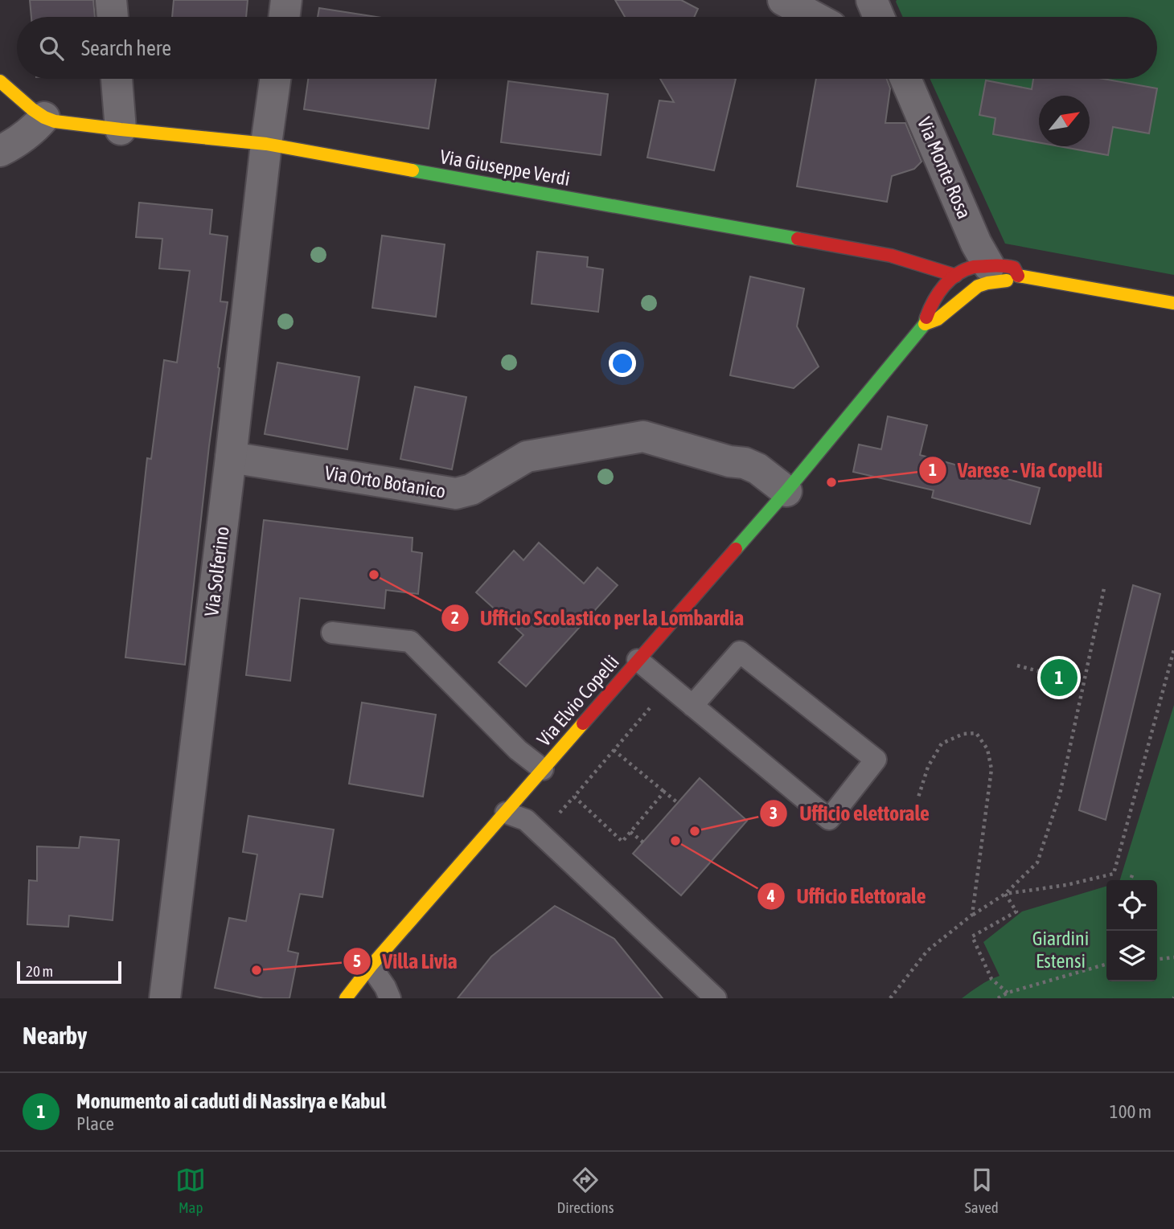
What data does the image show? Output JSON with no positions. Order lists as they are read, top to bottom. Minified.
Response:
{"streets":{"main road":["Via Giuseppe Verdi","Via Elvio Copelli"],"street":["Via Monte Rosa","Via Orto Botanico","Via Solferino"]},"crossings":[["Via Giuseppe Verdi","Via Solferino"],["Via Giuseppe Verdi","Via Elvio Copelli"],["Via Monte Rosa","Via Elvio Copelli"],["Via Orto Botanico","Via Solferino"],["Via Orto Botanico","Via Elvio Copelli"]],"parks":["Giardini Estensi"],"places":["Varese - Via Copelli","Ufficio Scolastico per la Lombardia","Ufficio elettorale","Ufficio Elettorale","Villa Livia"],"scale_bar":"20 m","north":"top right","page":{"search":"Search here","pins":"1","scale":"20 m","heading":"Nearby","list":[{"mark":"1","name":"Monumento ai caduti di Nassirya e Kabul","note":"Place","value":"100 m"}],"nav":["Map","Directions","Saved"]}}
